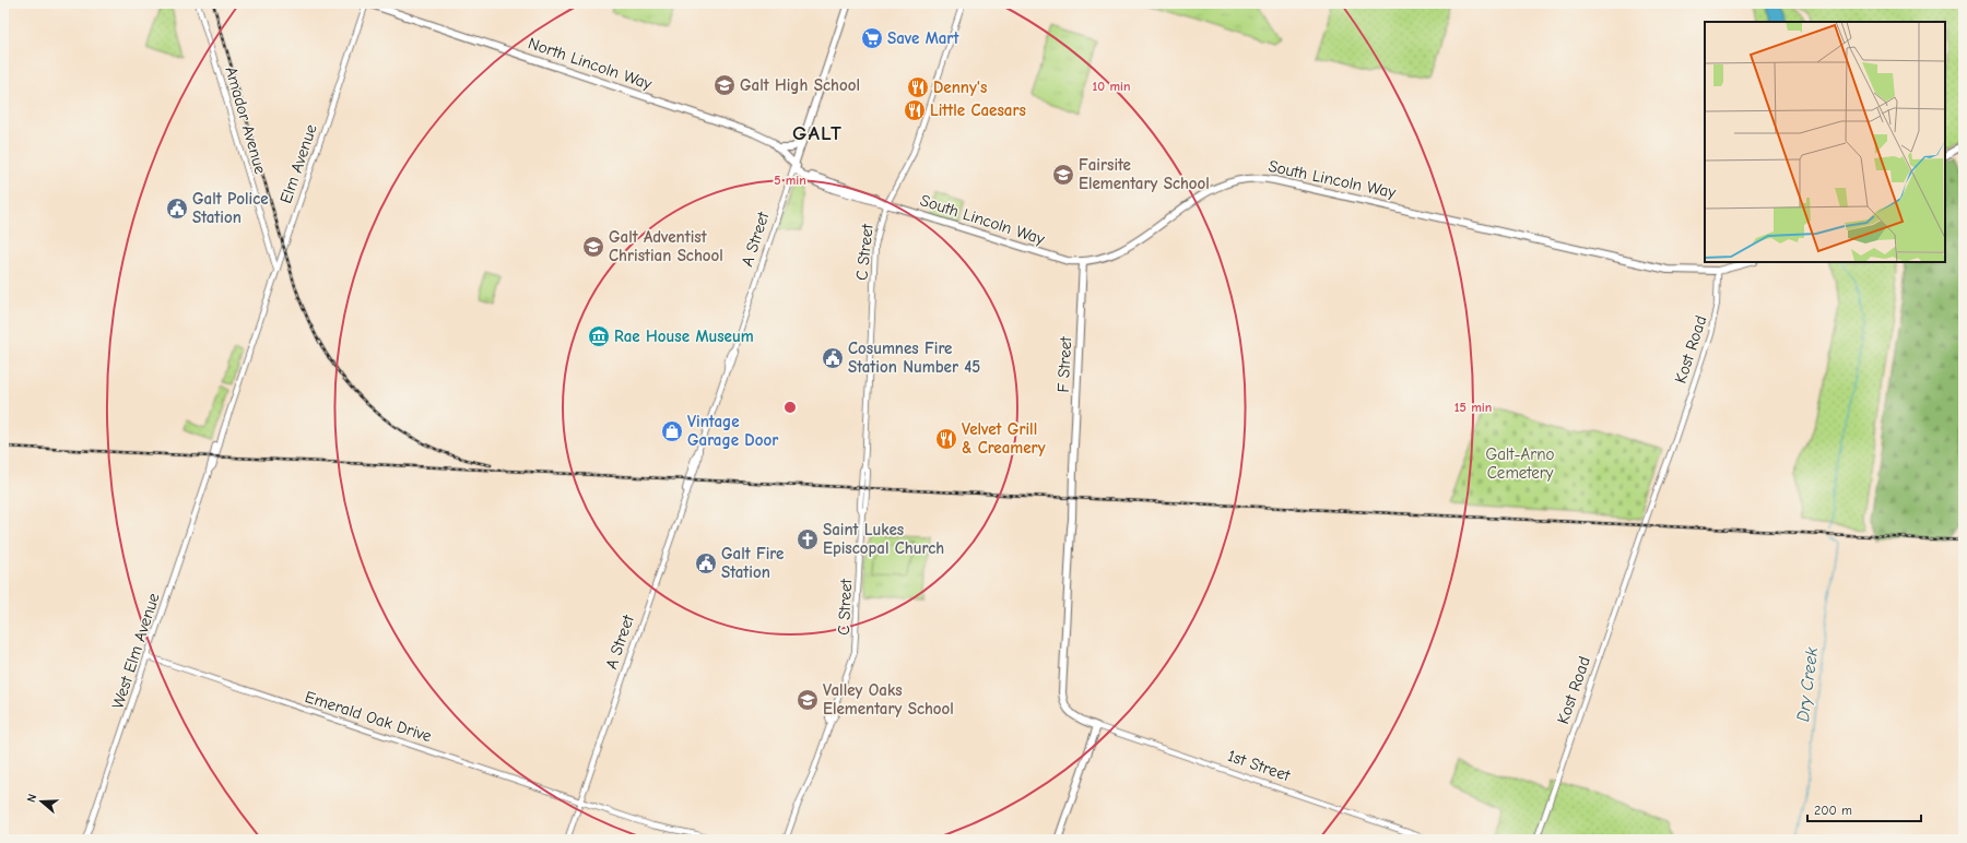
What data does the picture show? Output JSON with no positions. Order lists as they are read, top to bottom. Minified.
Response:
{"streets":{"main road":["North Lincoln Way","South Lincoln Way","A Street","F Street","1st Street"],"street":["Amador Avenue","Elm Avenue","C Street","Kost Road","West Elm Avenue","Emerald Oak Drive"]},"crossings":[["North Lincoln Way","Elm Avenue"],["North Lincoln Way","South Lincoln Way"],["North Lincoln Way","A Street"],["Amador Avenue","Elm Avenue"],["Elm Avenue","West Elm Avenue"],["South Lincoln Way","A Street"],["South Lincoln Way","C Street"],["South Lincoln Way","Kost Road"],["South Lincoln Way","F Street"],["A Street","Emerald Oak Drive"],["F Street","1st Street"],["West Elm Avenue","Emerald Oak Drive"]],"districts":["GALT"],"water":["Dry Creek"],"parks":["Galt-Arno Cemetery"],"places":{"supermarket":["Save Mart"],"school or university":["Galt High School","Fairsite Elementary School","Galt Adventist Christian School","Valley Oaks Elementary School"],"restaurant":["Denny's","Little Caesars","Velvet Grill & Creamery"],"public building":["Galt Police Station","Cosumnes Fire Station Number 45","Galt Fire Station"],"museum":["Rae House Museum"],"shop":["Vintage Garage Door"],"church":["Saint Lukes Episcopal Church"]},"scale_bar":"200 m","north":"left","rings":["10 min","5 min","15 min"]}
